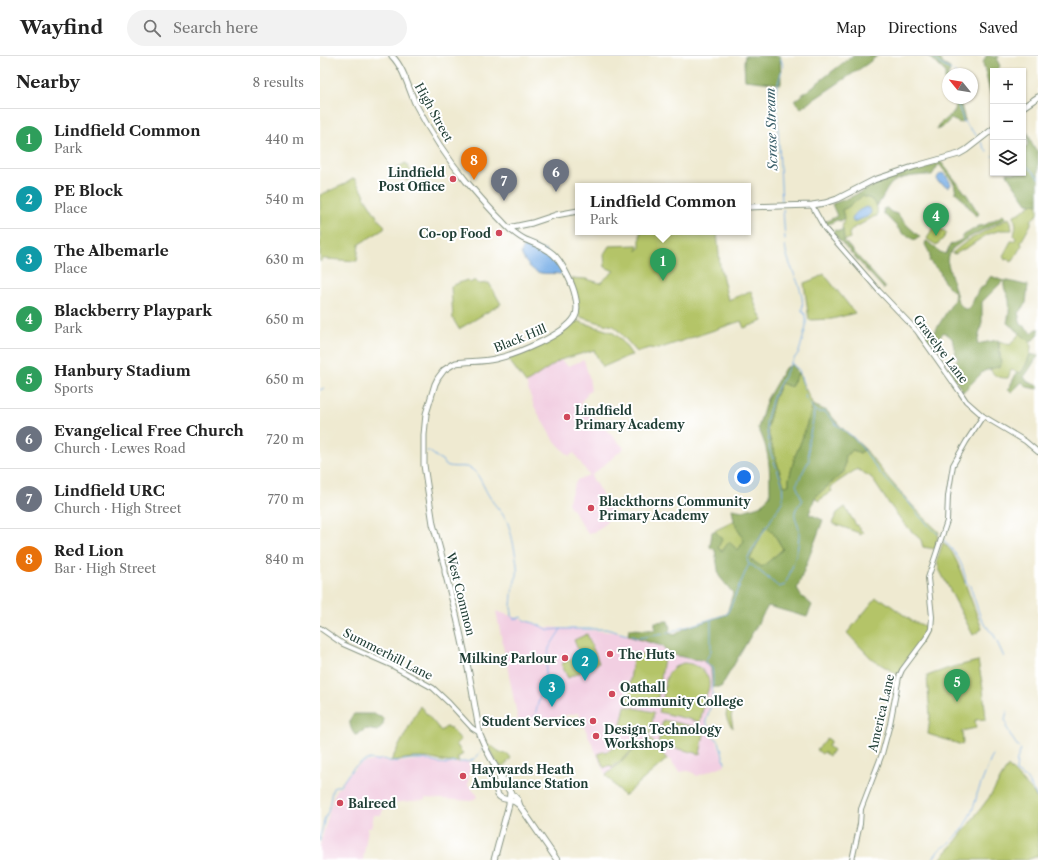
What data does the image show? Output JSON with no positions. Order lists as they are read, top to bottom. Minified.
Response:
{"streets":{"main road":["High Street","Black Hill","West Common"],"street":["Gravelye Lane","Summerhill Lane","America Lane"]},"crossings":[["High Street","Black Hill"],["Black Hill","West Common"],["Gravelye Lane","America Lane"],["West Common","Summerhill Lane"]],"water":["Scrase Stream"],"places":["Lindfield Post Office","Co-op Food","Lindfield Primary Academy","Blackthorns Community Primary Academy","The Huts","Milking Parlour","Oathall Community College","Student Services","Design Technology Workshops","Haywards Heath Ambulance Station","Balreed"],"north":"top left","page":{"header":"Wayfind","search":"Search here","nav":["Map","Directions","Saved"],"heading":["Nearby","8 results"],"map_buttons":["+","−"],"list":[{"mark":"1","name":"Lindfield Common","note":"Park","value":"440 m"},{"mark":"2","name":"PE Block","note":"Place","value":"540 m"},{"mark":"3","name":"The Albemarle","note":"Place","value":"630 m"},{"mark":"4","name":"Blackberry Playpark","note":"Park","value":"650 m"},{"mark":"5","name":"Hanbury Stadium","note":"Sports","value":"650 m"},{"mark":"6","name":"Evangelical Free Church","note":"Church · Lewes Road","value":"720 m"},{"mark":"7","name":"Lindfield URC","note":"Church · High Street","value":"770 m"},{"mark":"8","name":"Red Lion","note":"Bar · High Street","value":"840 m"}],"pins":["8","6","7","4","1","2","5","3"],"popup":["Lindfield Common","Park"]}}
